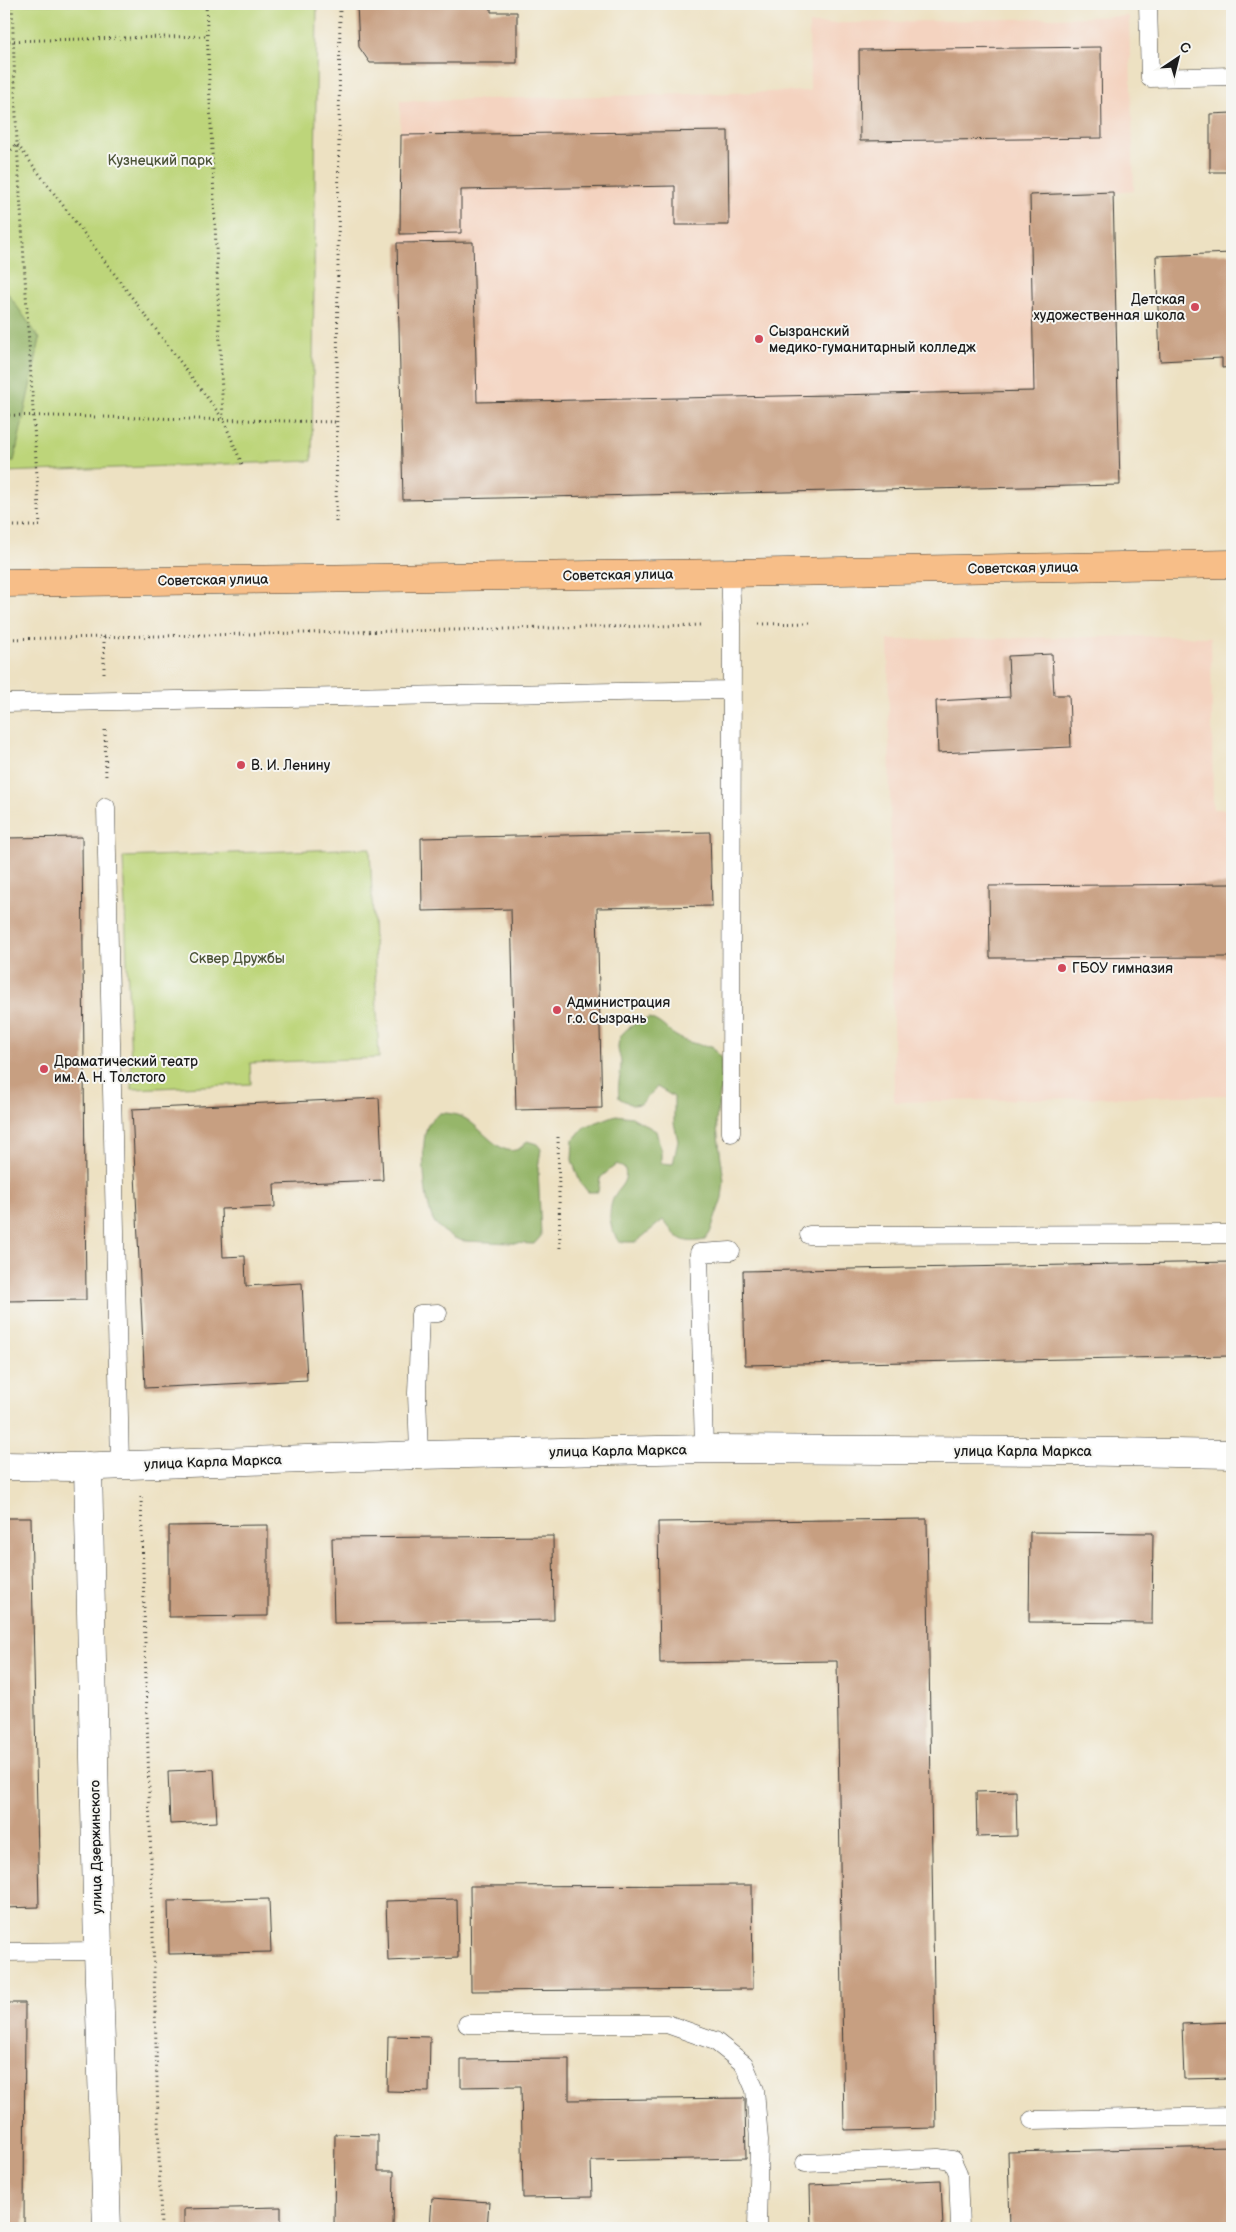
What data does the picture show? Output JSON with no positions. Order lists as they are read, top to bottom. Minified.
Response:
{"streets":{"main road":["Советская улица"],"street":["улица Карла Маркса","улица Дзержинского"]},"crossings":[["улица Карла Маркса","улица Дзержинского"]],"parks":["Кузнецкий парк","Сквер Дружбы"],"places":["Детская художественная школа","Сызранский медико-гуманитарный колледж","В. И. Ленину","ГБОУ гимназия","Администрация г.о. Сызрань","Драматический театр им. А. Н. Толстого"],"north":"top right"}
